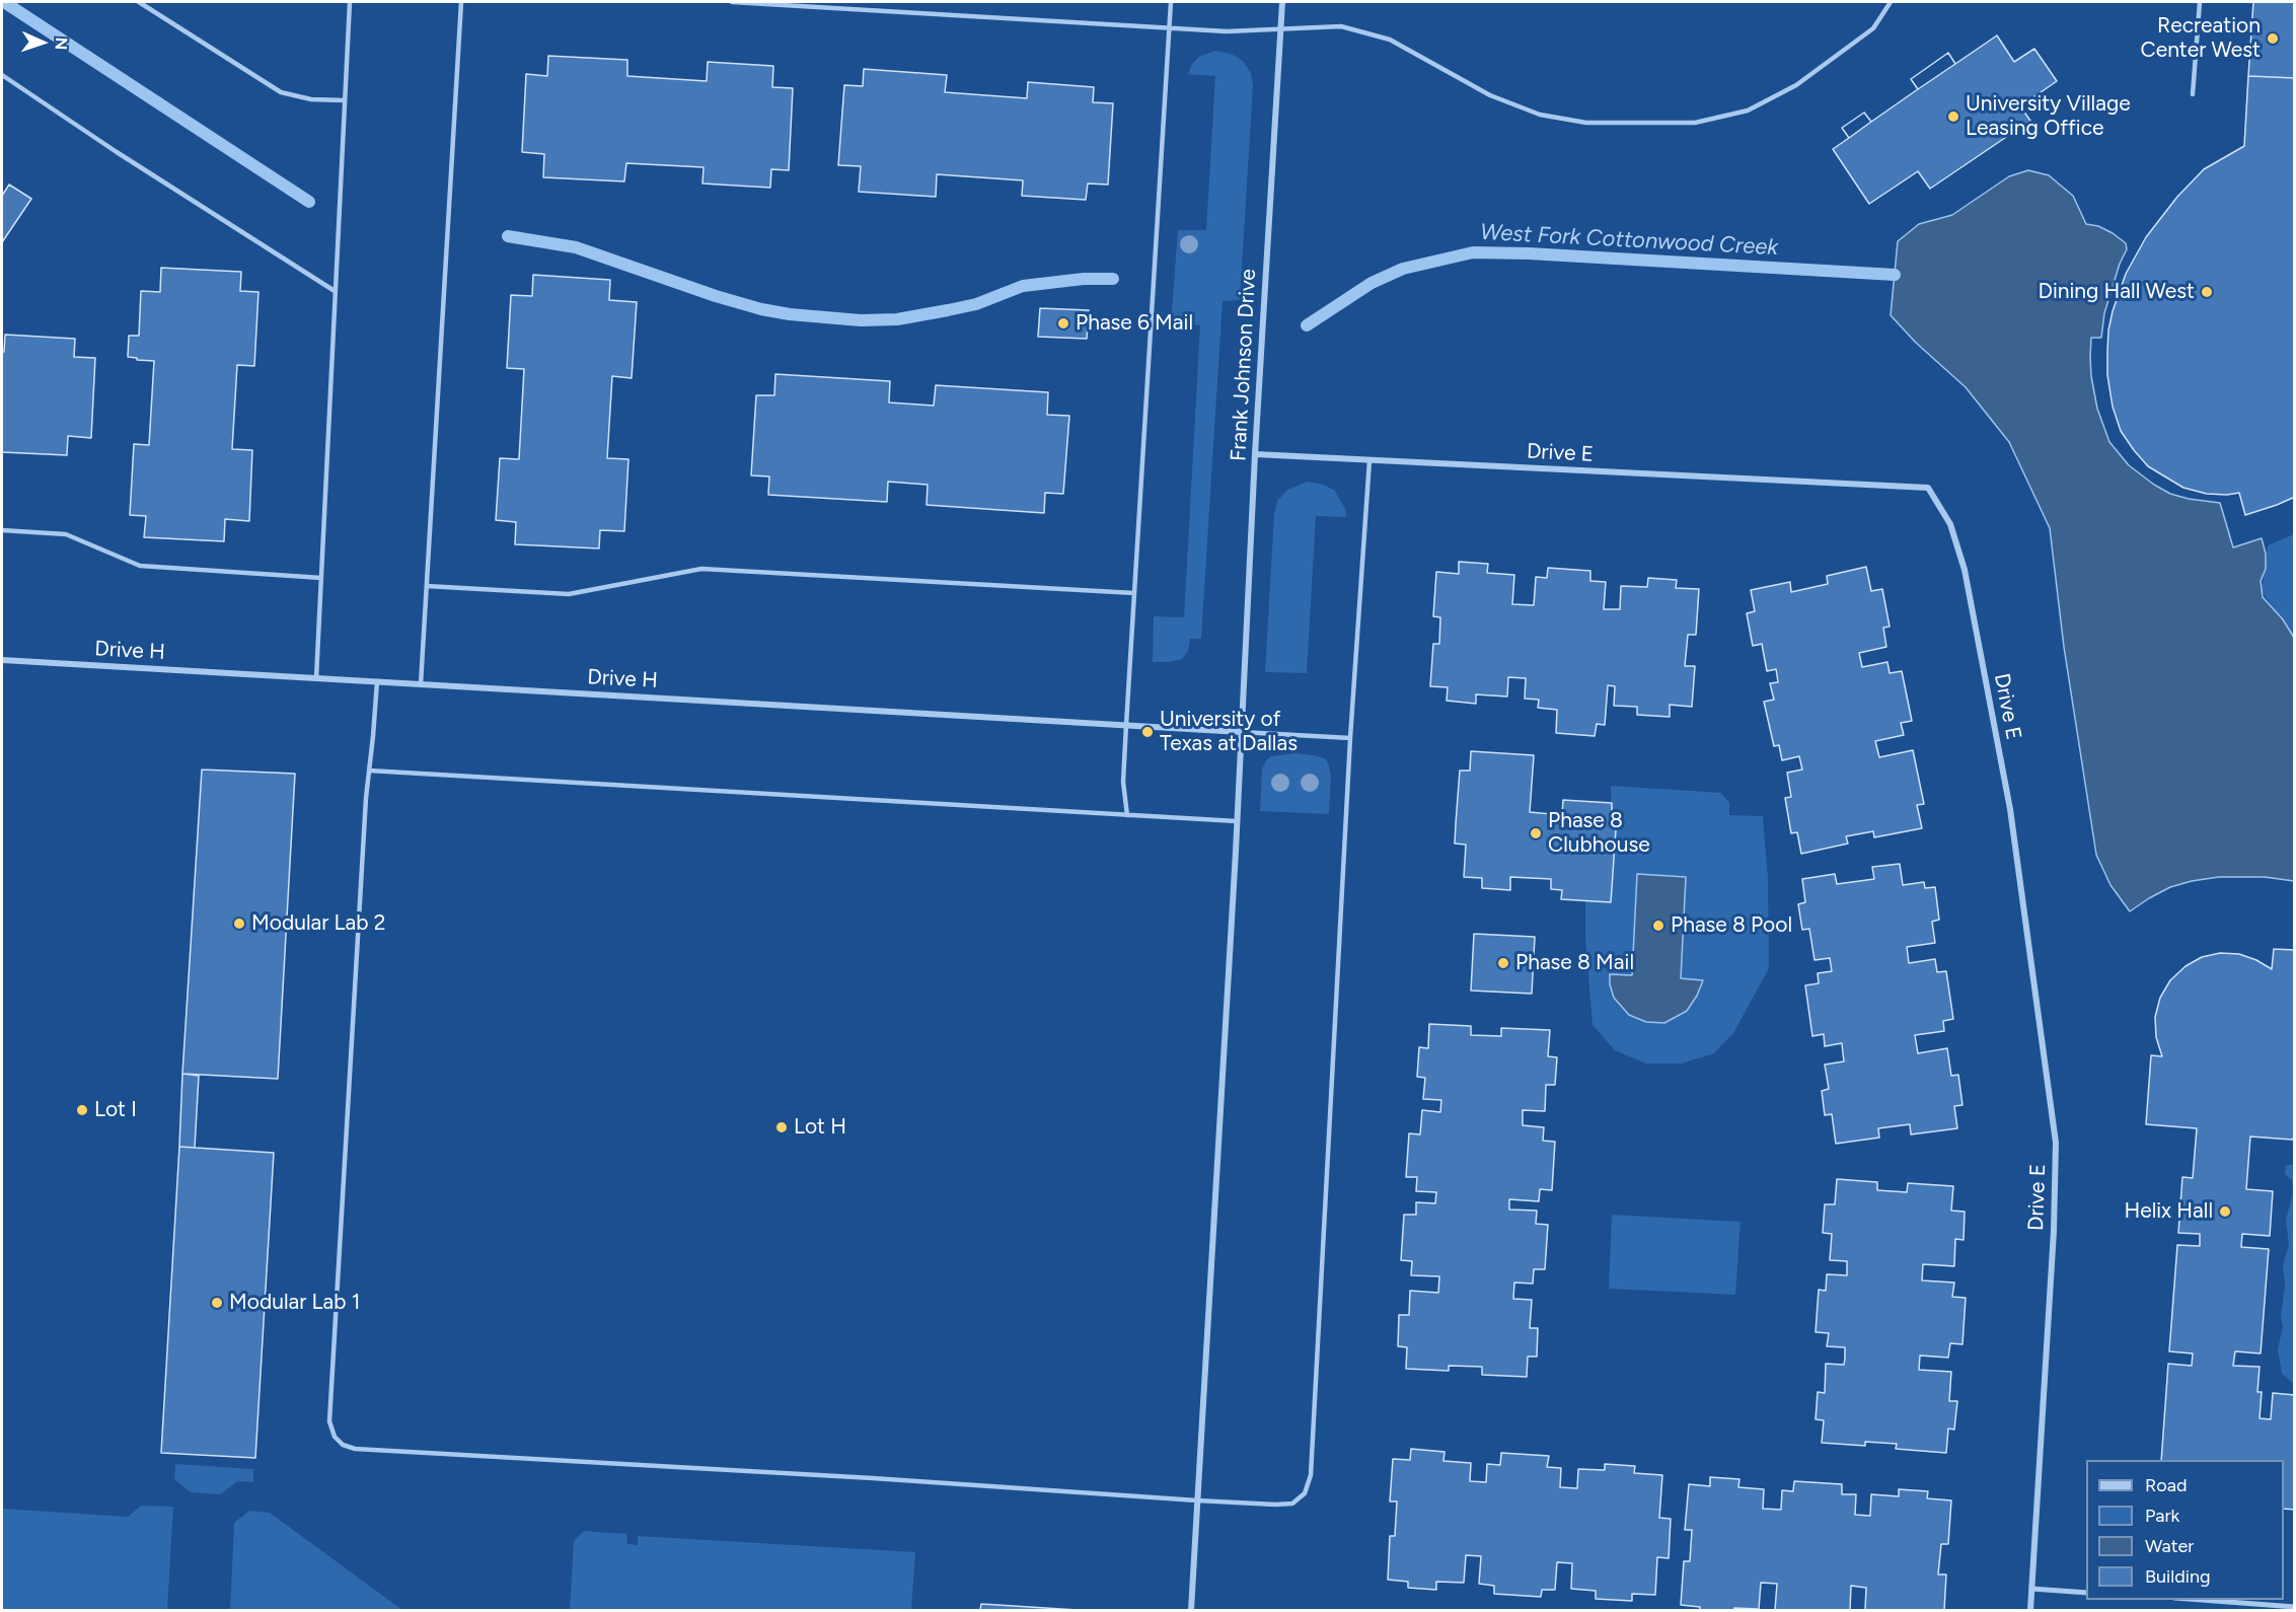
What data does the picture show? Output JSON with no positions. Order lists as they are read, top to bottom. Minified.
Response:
{"streets":{"street":["Frank Johnson Drive","Drive E","Drive H"]},"crossings":[["Frank Johnson Drive","Drive E"],["Frank Johnson Drive","Drive H"]],"water":["West Fork Cottonwood Creek"],"places":["Recreation Center West","University Village Leasing Office","Dining Hall West","Phase 6 Mail","University of Texas at Dallas","Phase 8 Clubhouse","Modular Lab 2","Phase 8 Pool","Phase 8 Mail","Lot I","Lot H","Helix Hall","Modular Lab 1"],"legend":["Road","Park","Water","Building"],"north":"right"}
